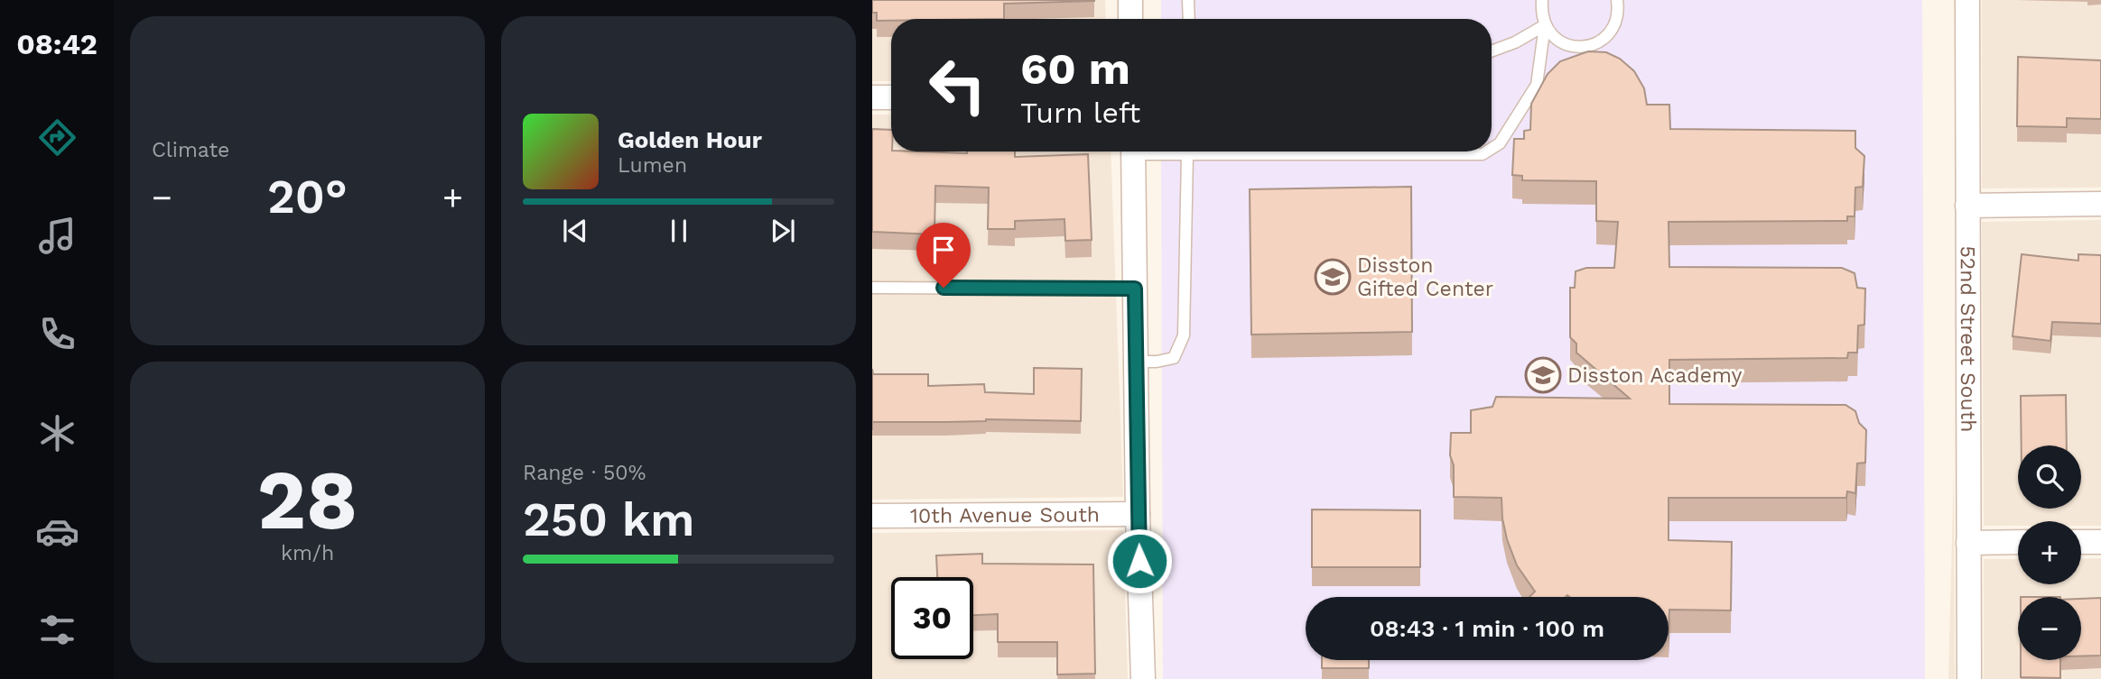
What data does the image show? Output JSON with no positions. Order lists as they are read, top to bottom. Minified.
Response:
{"streets":{"street":["52nd Street South","10th Avenue South"]},"places":{"school or university":["Disston Gifted Center","Disston Academy"]},"page":{"tabs":"08:42","tile":["Climate",["28","km/h"],["Range · 50%","250 km"]],"turn":["60 m","Turn left"],"song":["Golden Hour","Lumen"],"heat":["−","20°","+"],"map_buttons":["+","−"],"limit":"30","trip":"08:43 · 1 min · 100 m"}}
